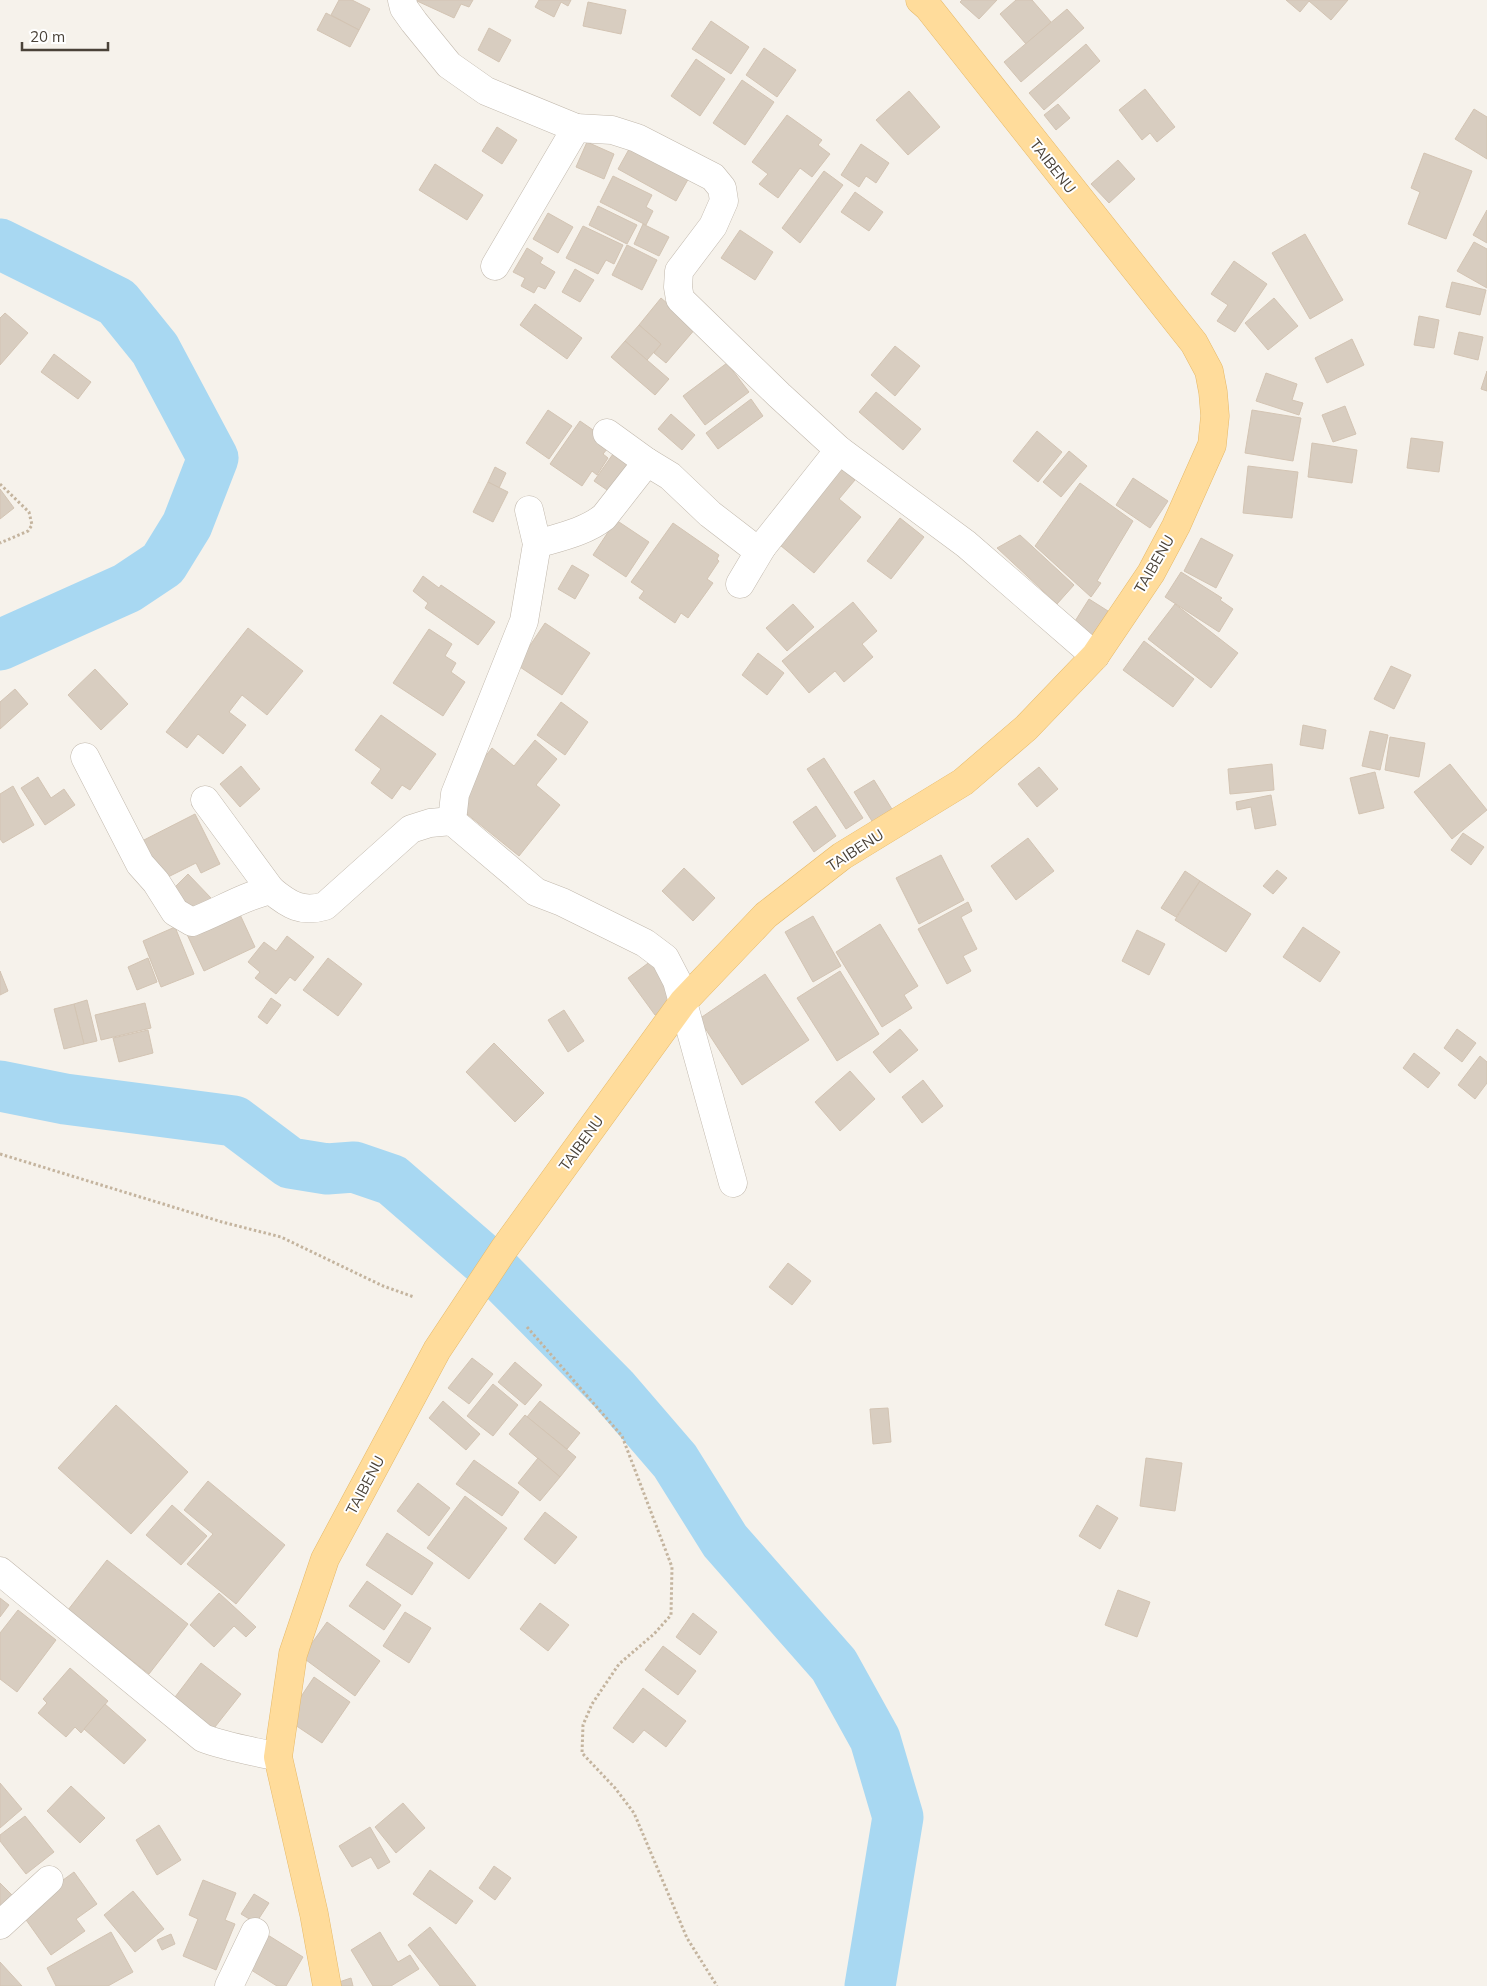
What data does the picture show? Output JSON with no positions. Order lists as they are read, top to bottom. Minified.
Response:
{"streets":{"main road":["TAIBENU"]},"scale_bar":"20 m"}
